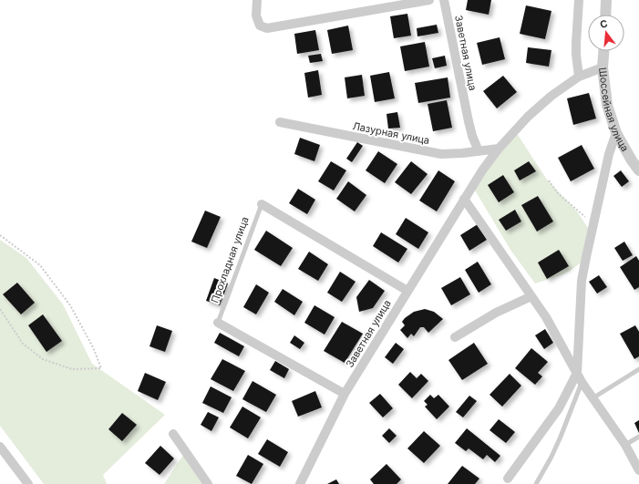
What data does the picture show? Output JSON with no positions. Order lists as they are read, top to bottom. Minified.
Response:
{"streets":{"street":["Заветная улица","Шоссейная улица","Лазурная улица"],"lane":["Прохладная улица"]},"crossings":[["Заветная улица","Шоссейная улица"],["Заветная улица","Лазурная улица"]],"north":"top"}
